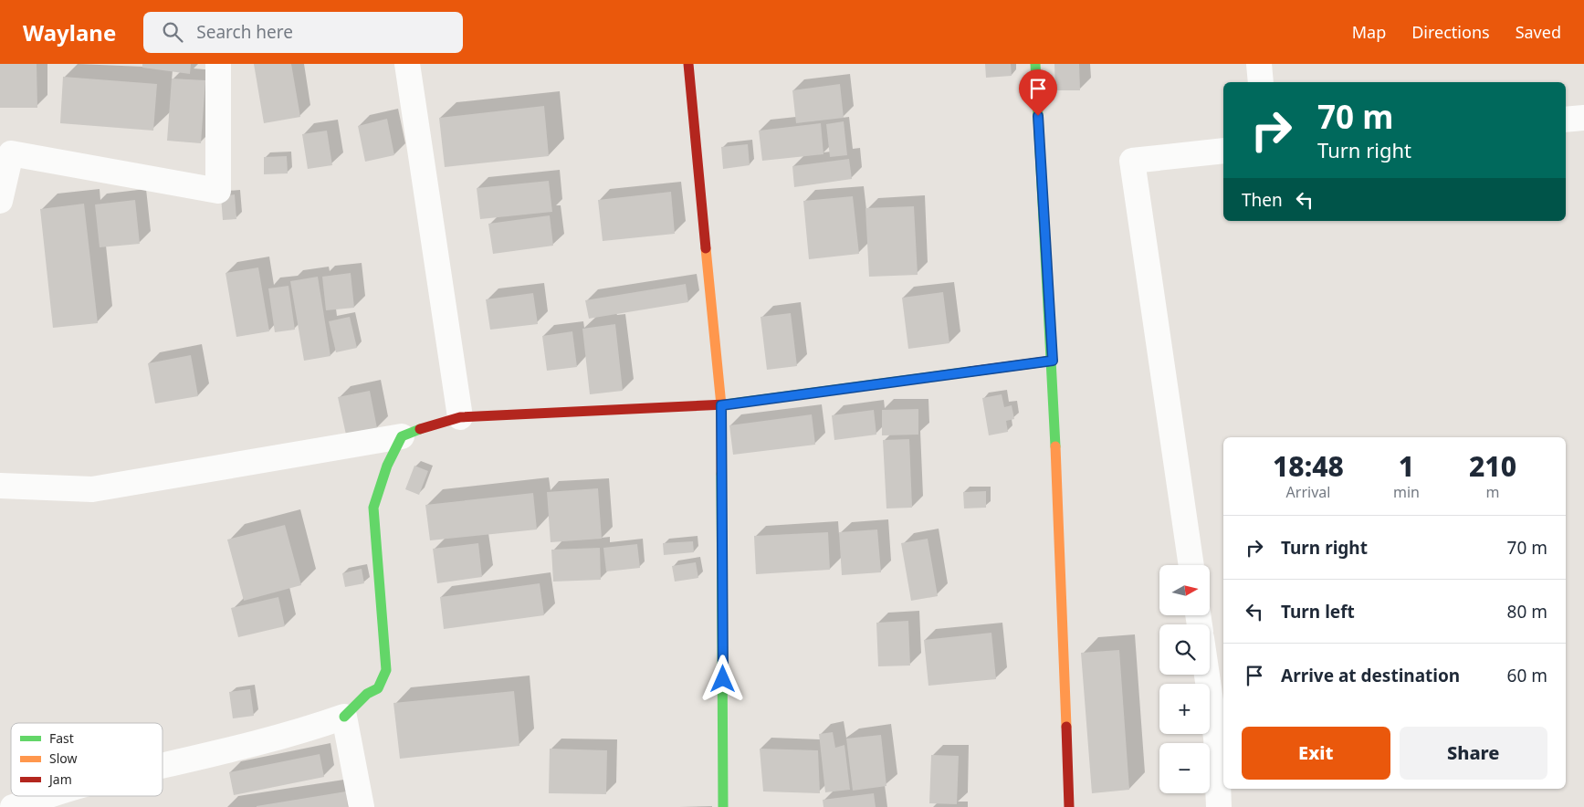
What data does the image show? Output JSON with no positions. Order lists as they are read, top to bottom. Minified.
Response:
{"legend":["Fast","Slow","Jam"],"north":"right","page":{"header":"Waylane","search":"Search here","nav":["Map","Directions","Saved"],"turn":["70 m","Turn right"],"then":"Then","eta":["18:48","Arrival","1","min","210","m"],"list":[{"name":"Turn right","value":"70 m"},{"name":"Turn left","value":"80 m"},{"name":"Arrive at destination","value":"60 m"}],"map_buttons":["+","−"],"buttons":["Exit","Share"]}}
